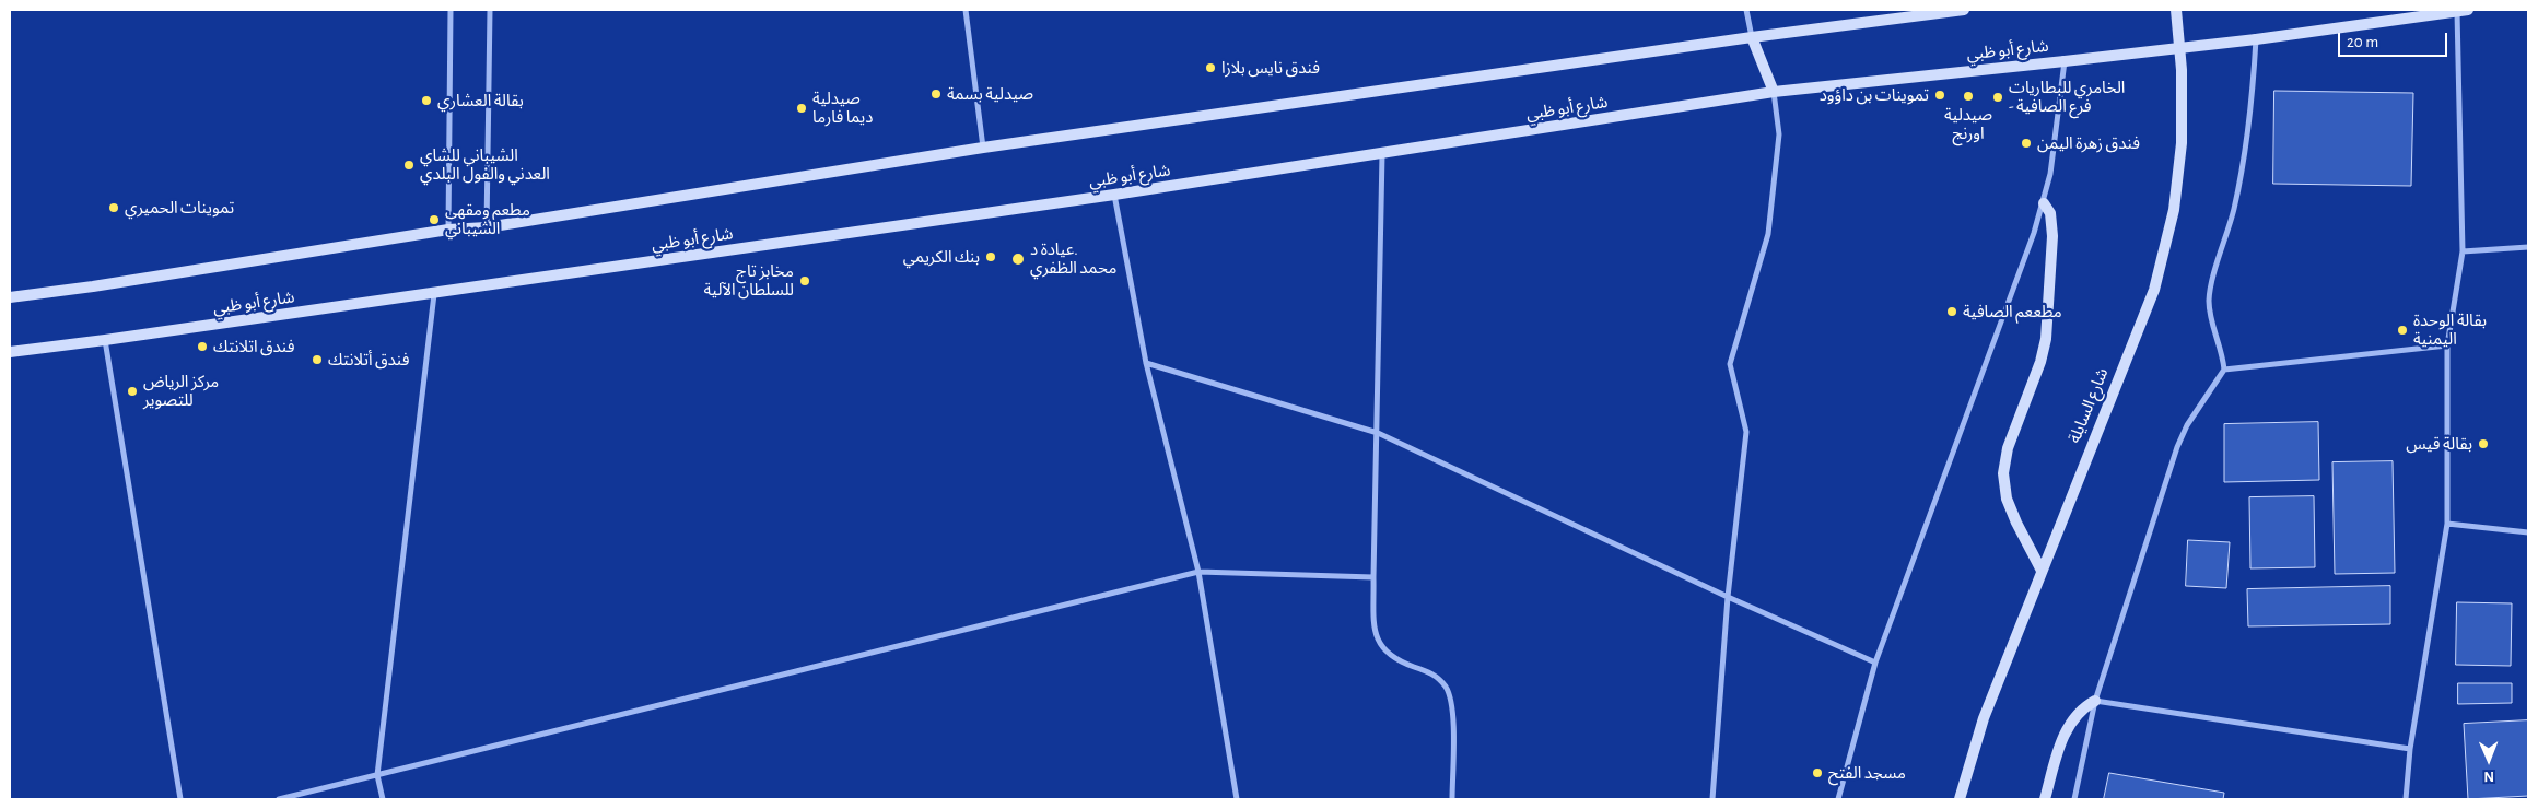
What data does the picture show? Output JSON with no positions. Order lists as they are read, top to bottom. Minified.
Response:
{"streets":{"main road":["شارع أبو ظبي","شارع السايلة"]},"places":["فندق نايس بلازا","صيدلية بسمة","تموينات بن داؤود","صيدلية اورنج","الخامري للبطاريات - فرع الصافية","بقالة العشاري","صيدلية ديما فارما","فندق زهرة اليمن","الشيباني للشاي العدني والفول البلدي","تموينات الحميري","مطعم ومقهى الشيباني","بنك الكريمي","عيادة د. محمد الظفري","مخابز تاج للسلطان الآلية","مطععم الصافية","بقالة الوحدة اليمنية","فندق اتلانتك","فندق أتلانتك","مركز الرياض للتصوير","بقالة قيس","مسجد الفتح"],"scale_bar":"20 m","north":"bottom"}
